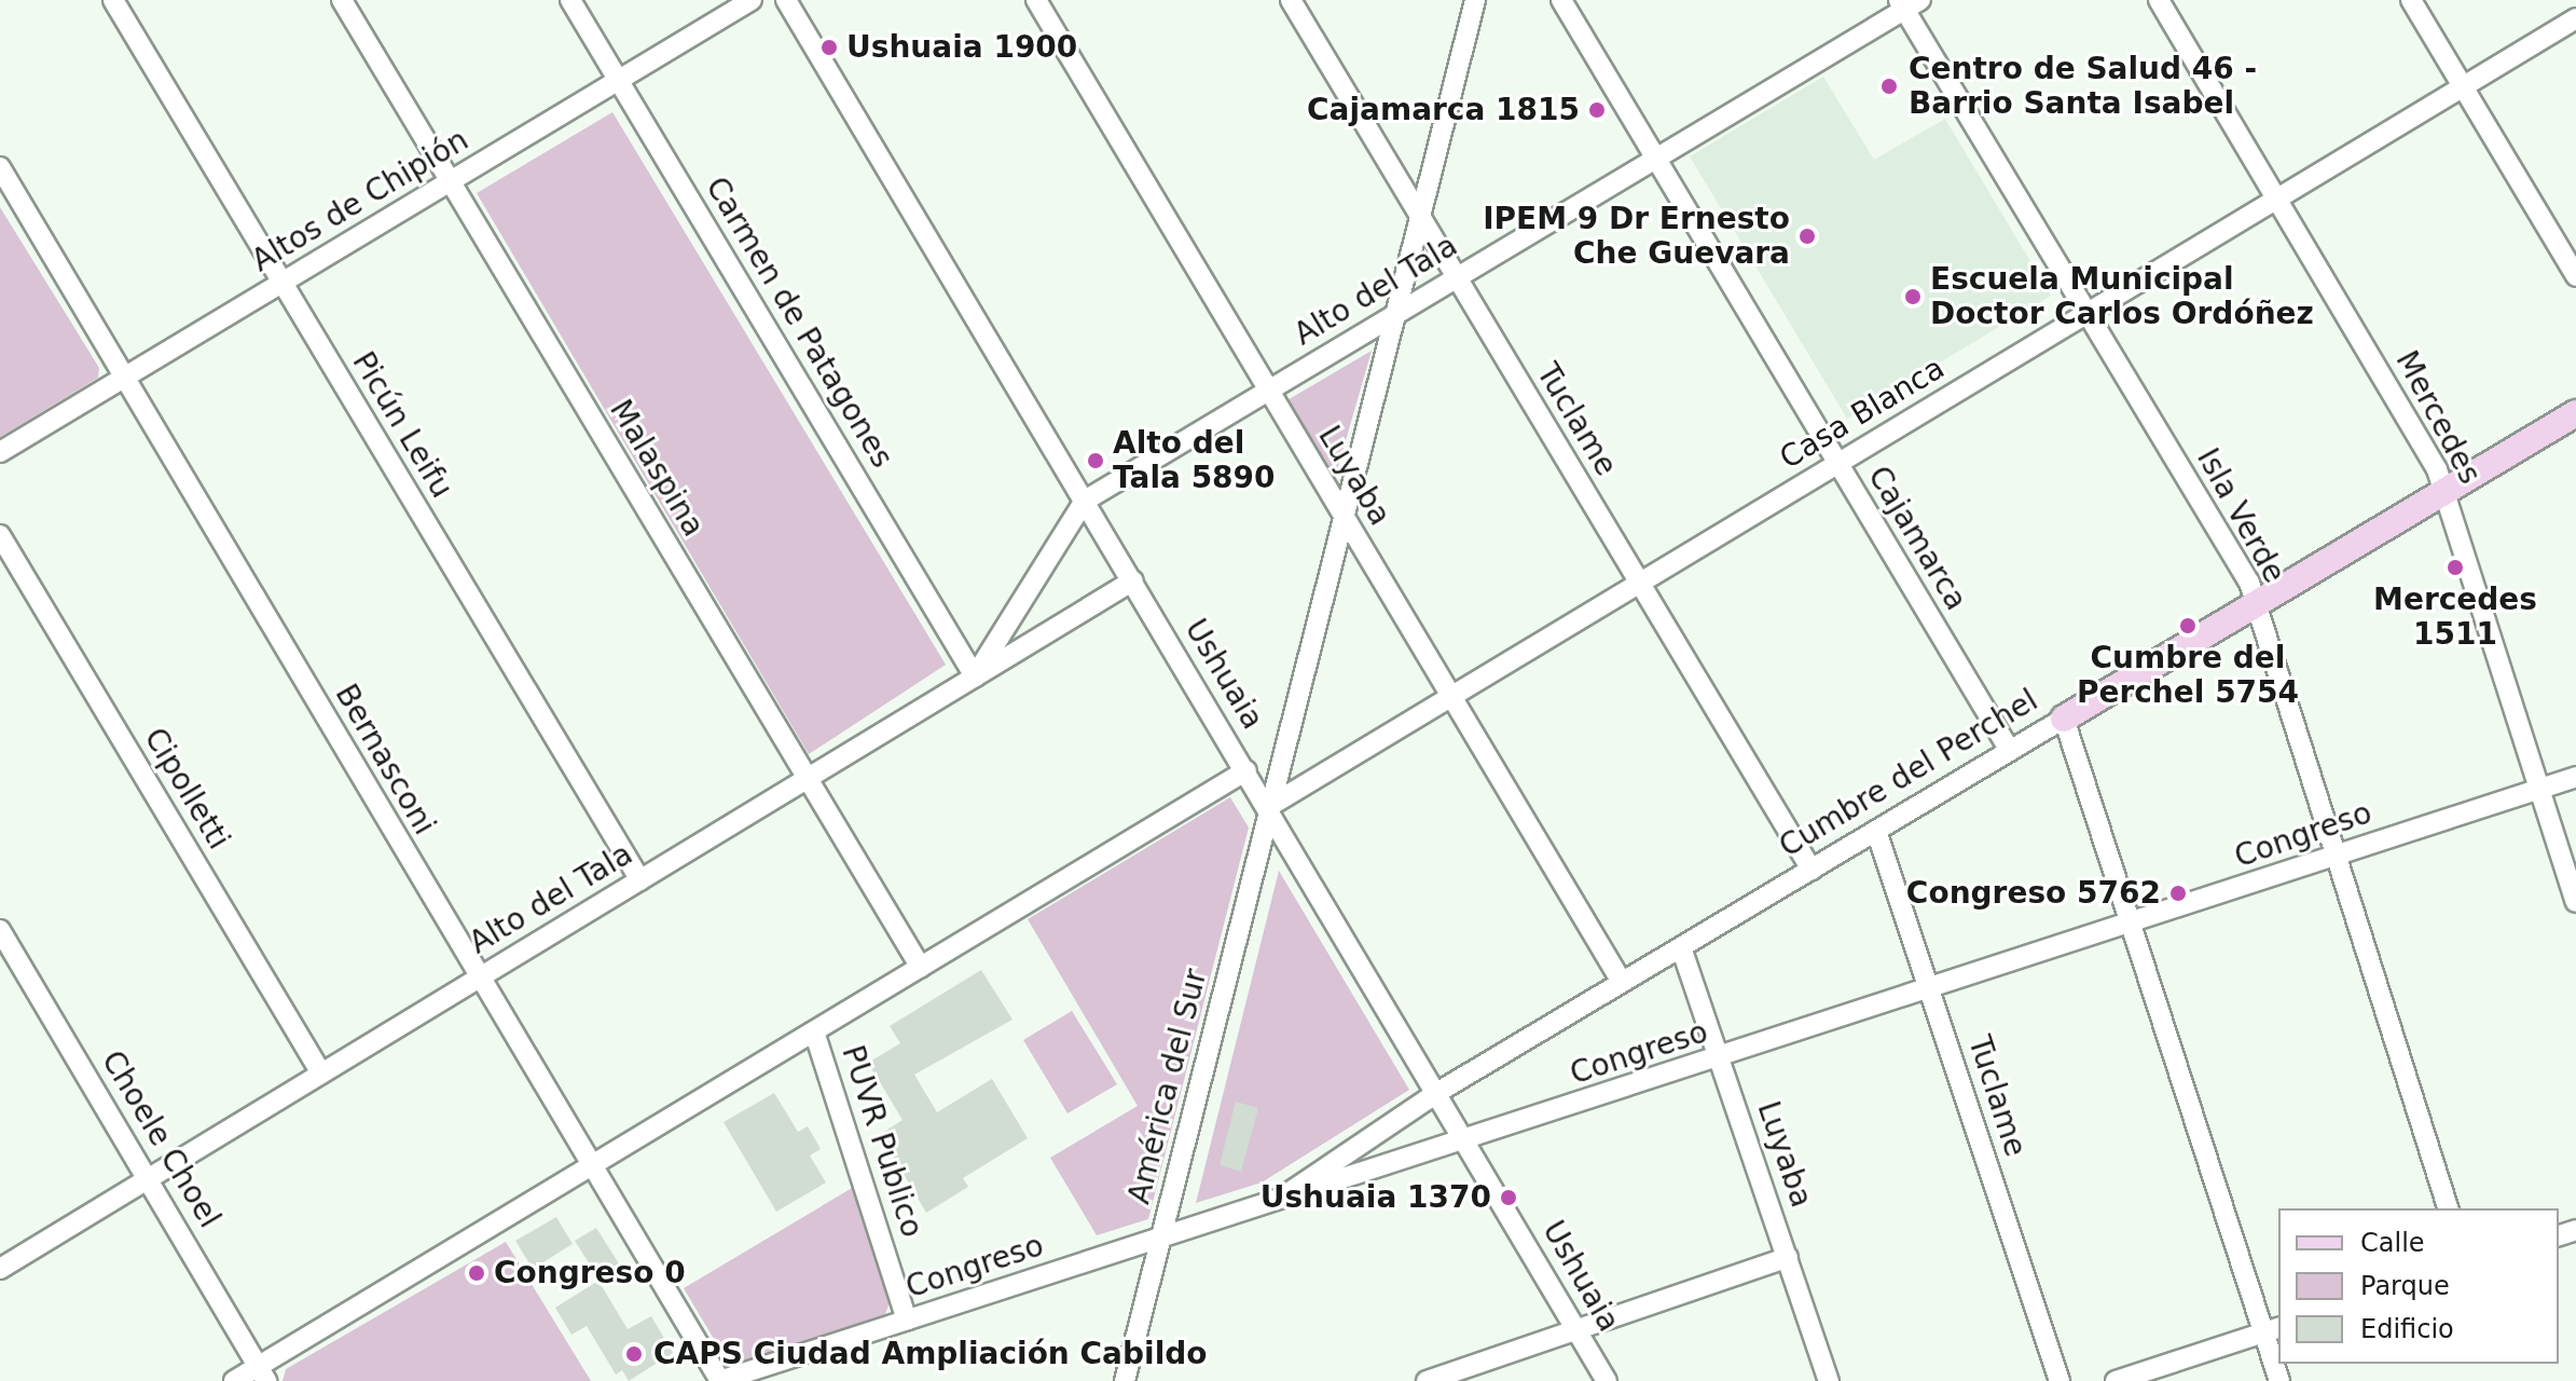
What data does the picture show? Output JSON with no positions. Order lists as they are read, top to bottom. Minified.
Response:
{"streets":{"main road":["Cumbre del Perchel"],"street":["Altos de Chipión","Alto del Tala","Carmen de Patagones","Casa Blanca","Mercedes","Tuclame","Picún Leifu","Malaspina","Luyaba","Isla Verde","Cajamarca","Ushuaia","Bernasconi","Cipolletti","Congreso","América del Sur","Choele Choel","PUVR Publico"]},"crossings":[["Altos de Chipión","Carmen de Patagones"],["Altos de Chipión","Picún Leifu"],["Altos de Chipión","Malaspina"],["Altos de Chipión","Bernasconi"],["Alto del Tala","Carmen de Patagones"],["Alto del Tala","Tuclame"],["Alto del Tala","Picún Leifu"],["Alto del Tala","Malaspina"],["Alto del Tala","Luyaba"],["Alto del Tala","Isla Verde"],["Alto del Tala","Cajamarca"],["Alto del Tala","Ushuaia"],["Alto del Tala","Bernasconi"],["Alto del Tala","Cipolletti"],["Alto del Tala","América del Sur"],["Alto del Tala","Choele Choel"],["Casa Blanca","Mercedes"],["Casa Blanca","Tuclame"],["Casa Blanca","Luyaba"],["Casa Blanca","Isla Verde"],["Casa Blanca","Cajamarca"],["Casa Blanca","Ushuaia"],["Casa Blanca","América del Sur"],["Mercedes","Cumbre del Perchel"],["Mercedes","Congreso"],["Tuclame","Cumbre del Perchel"],["Tuclame","Congreso"],["Tuclame","América del Sur"],["Luyaba","Cumbre del Perchel"],["Luyaba","Congreso"],["Luyaba","América del Sur"],["Isla Verde","Cumbre del Perchel"],["Isla Verde","Congreso"],["Cajamarca","Cumbre del Perchel"],["Ushuaia","Cumbre del Perchel"],["Ushuaia","Congreso"],["Ushuaia","América del Sur"],["Bernasconi","Congreso"],["Cumbre del Perchel","Congreso"],["Congreso","América del Sur"],["Congreso","PUVR Publico"]],"places":["Ushuaia 1900","Centro de Salud 46 - Barrio Santa Isabel","Cajamarca 1815","IPEM 9 Dr Ernesto Che Guevara","Escuela Municipal Doctor Carlos Ordóñez","Alto del Tala 5890","Mercedes 1511","Cumbre del Perchel 5754","Congreso 5762","Ushuaia 1370","Congreso 0","CAPS Ciudad Ampliación Cabildo"],"legend":["Calle","Parque","Edificio"]}
